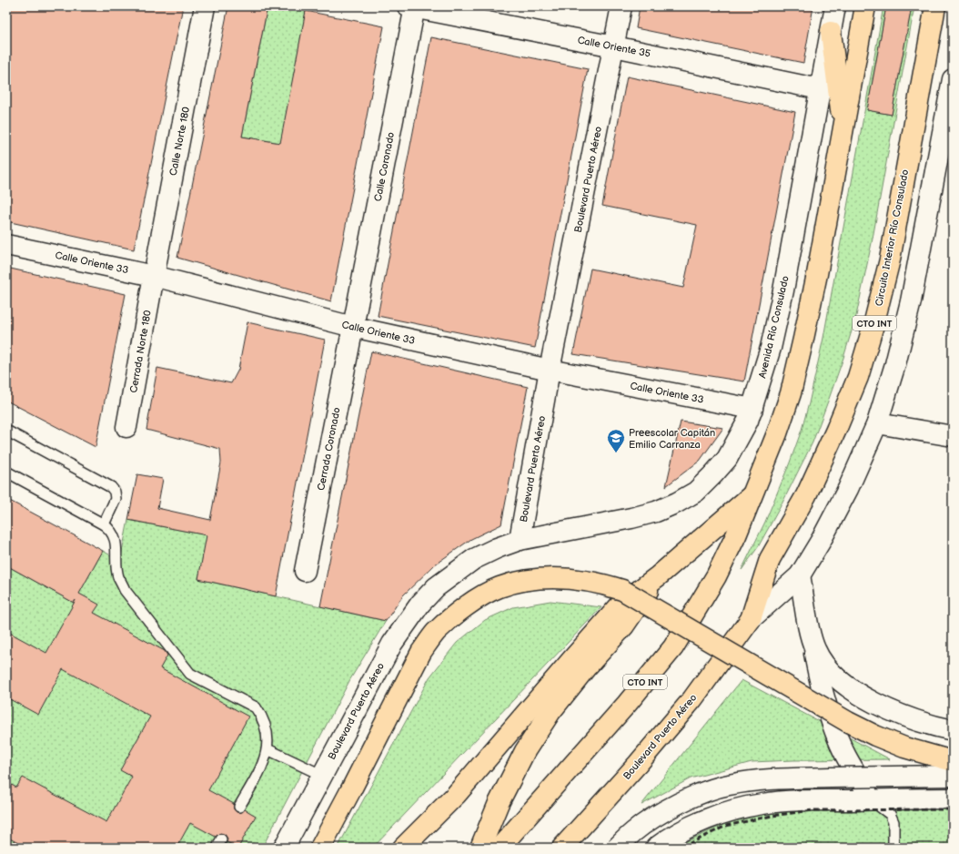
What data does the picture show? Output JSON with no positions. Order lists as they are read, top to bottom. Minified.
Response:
{"streets":{"highway":["Boulevard Puerto Aéreo","Circuito Interior Río Consulado","CTO INT"],"street":["Calle Oriente 35","Calle Norte 180","Calle Coronado","Calle Oriente 33","Avenida Río Consulado","Cerrada Norte 180","Cerrada Coronado"]},"crossings":[["Calle Oriente 35","Calle Coronado"],["Calle Oriente 35","Boulevard Puerto Aéreo"],["Calle Oriente 35","Avenida Río Consulado"],["Calle Norte 180","Calle Oriente 33"],["Calle Norte 180","Cerrada Norte 180"],["Calle Coronado","Calle Oriente 33"],["Calle Coronado","Cerrada Coronado"],["Boulevard Puerto Aéreo","Circuito Interior Río Consulado"],["Boulevard Puerto Aéreo","Calle Oriente 33"],["Boulevard Puerto Aéreo","CTO INT"],["Boulevard Puerto Aéreo","Avenida Río Consulado"],["Circuito Interior Río Consulado","CTO INT"],["Calle Oriente 33","Avenida Río Consulado"],["Calle Oriente 33","Cerrada Norte 180"],["Calle Oriente 33","Cerrada Coronado"]],"places":{"school or university":["Preescolar Capitán Emilio Carranza"]}}
